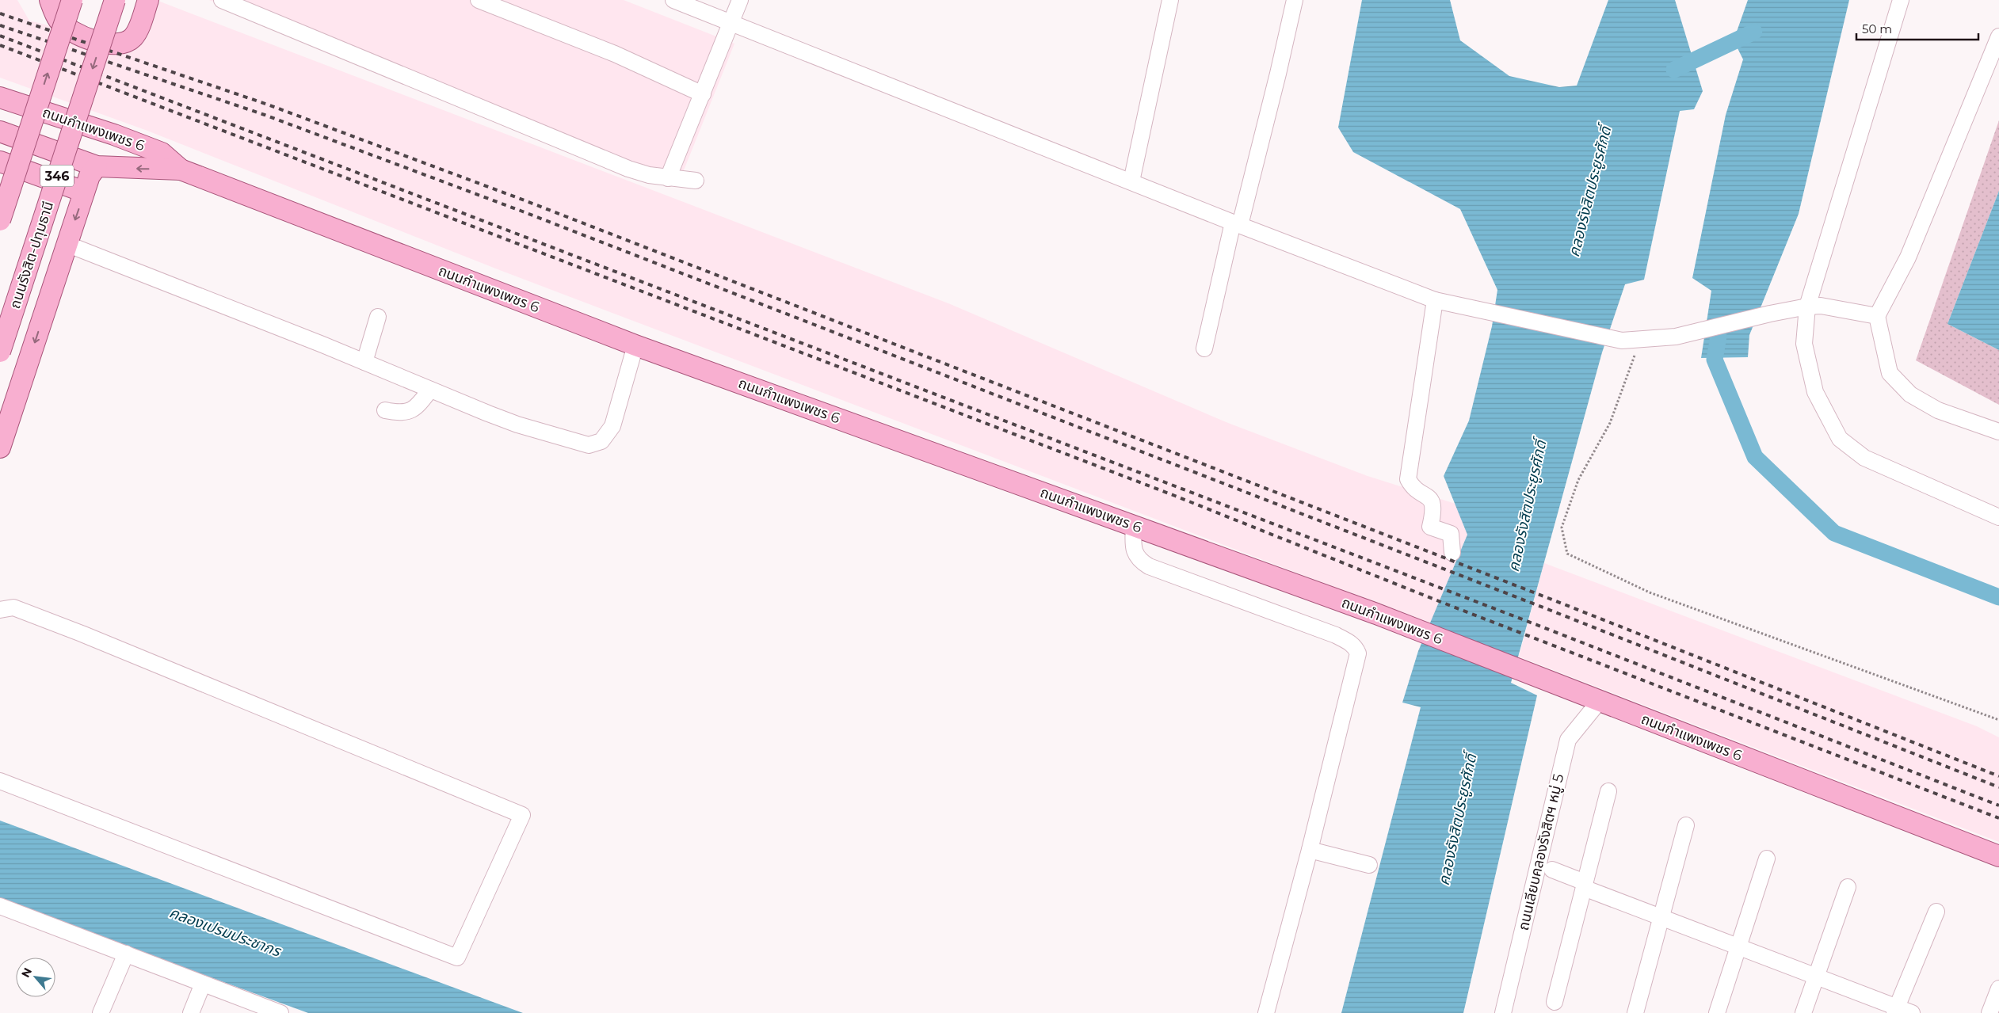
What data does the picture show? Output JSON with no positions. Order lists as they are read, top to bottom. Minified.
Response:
{"streets":{"main road":["ถนนกำแพงเพชร 6","346","ถนนรังสิต-ปทุมธานี"],"street":["ถนนเลียบคลองรังสิตฯ หมู่ 5"]},"crossings":[["ถนนกำแพงเพชร 6","ถนนเลียบคลองรังสิตฯ หมู่ 5"]],"water":["คลองรังสิตประยูรศักดิ์","คลองเปรมประชากร"],"scale_bar":"50 m","north":"top left"}
